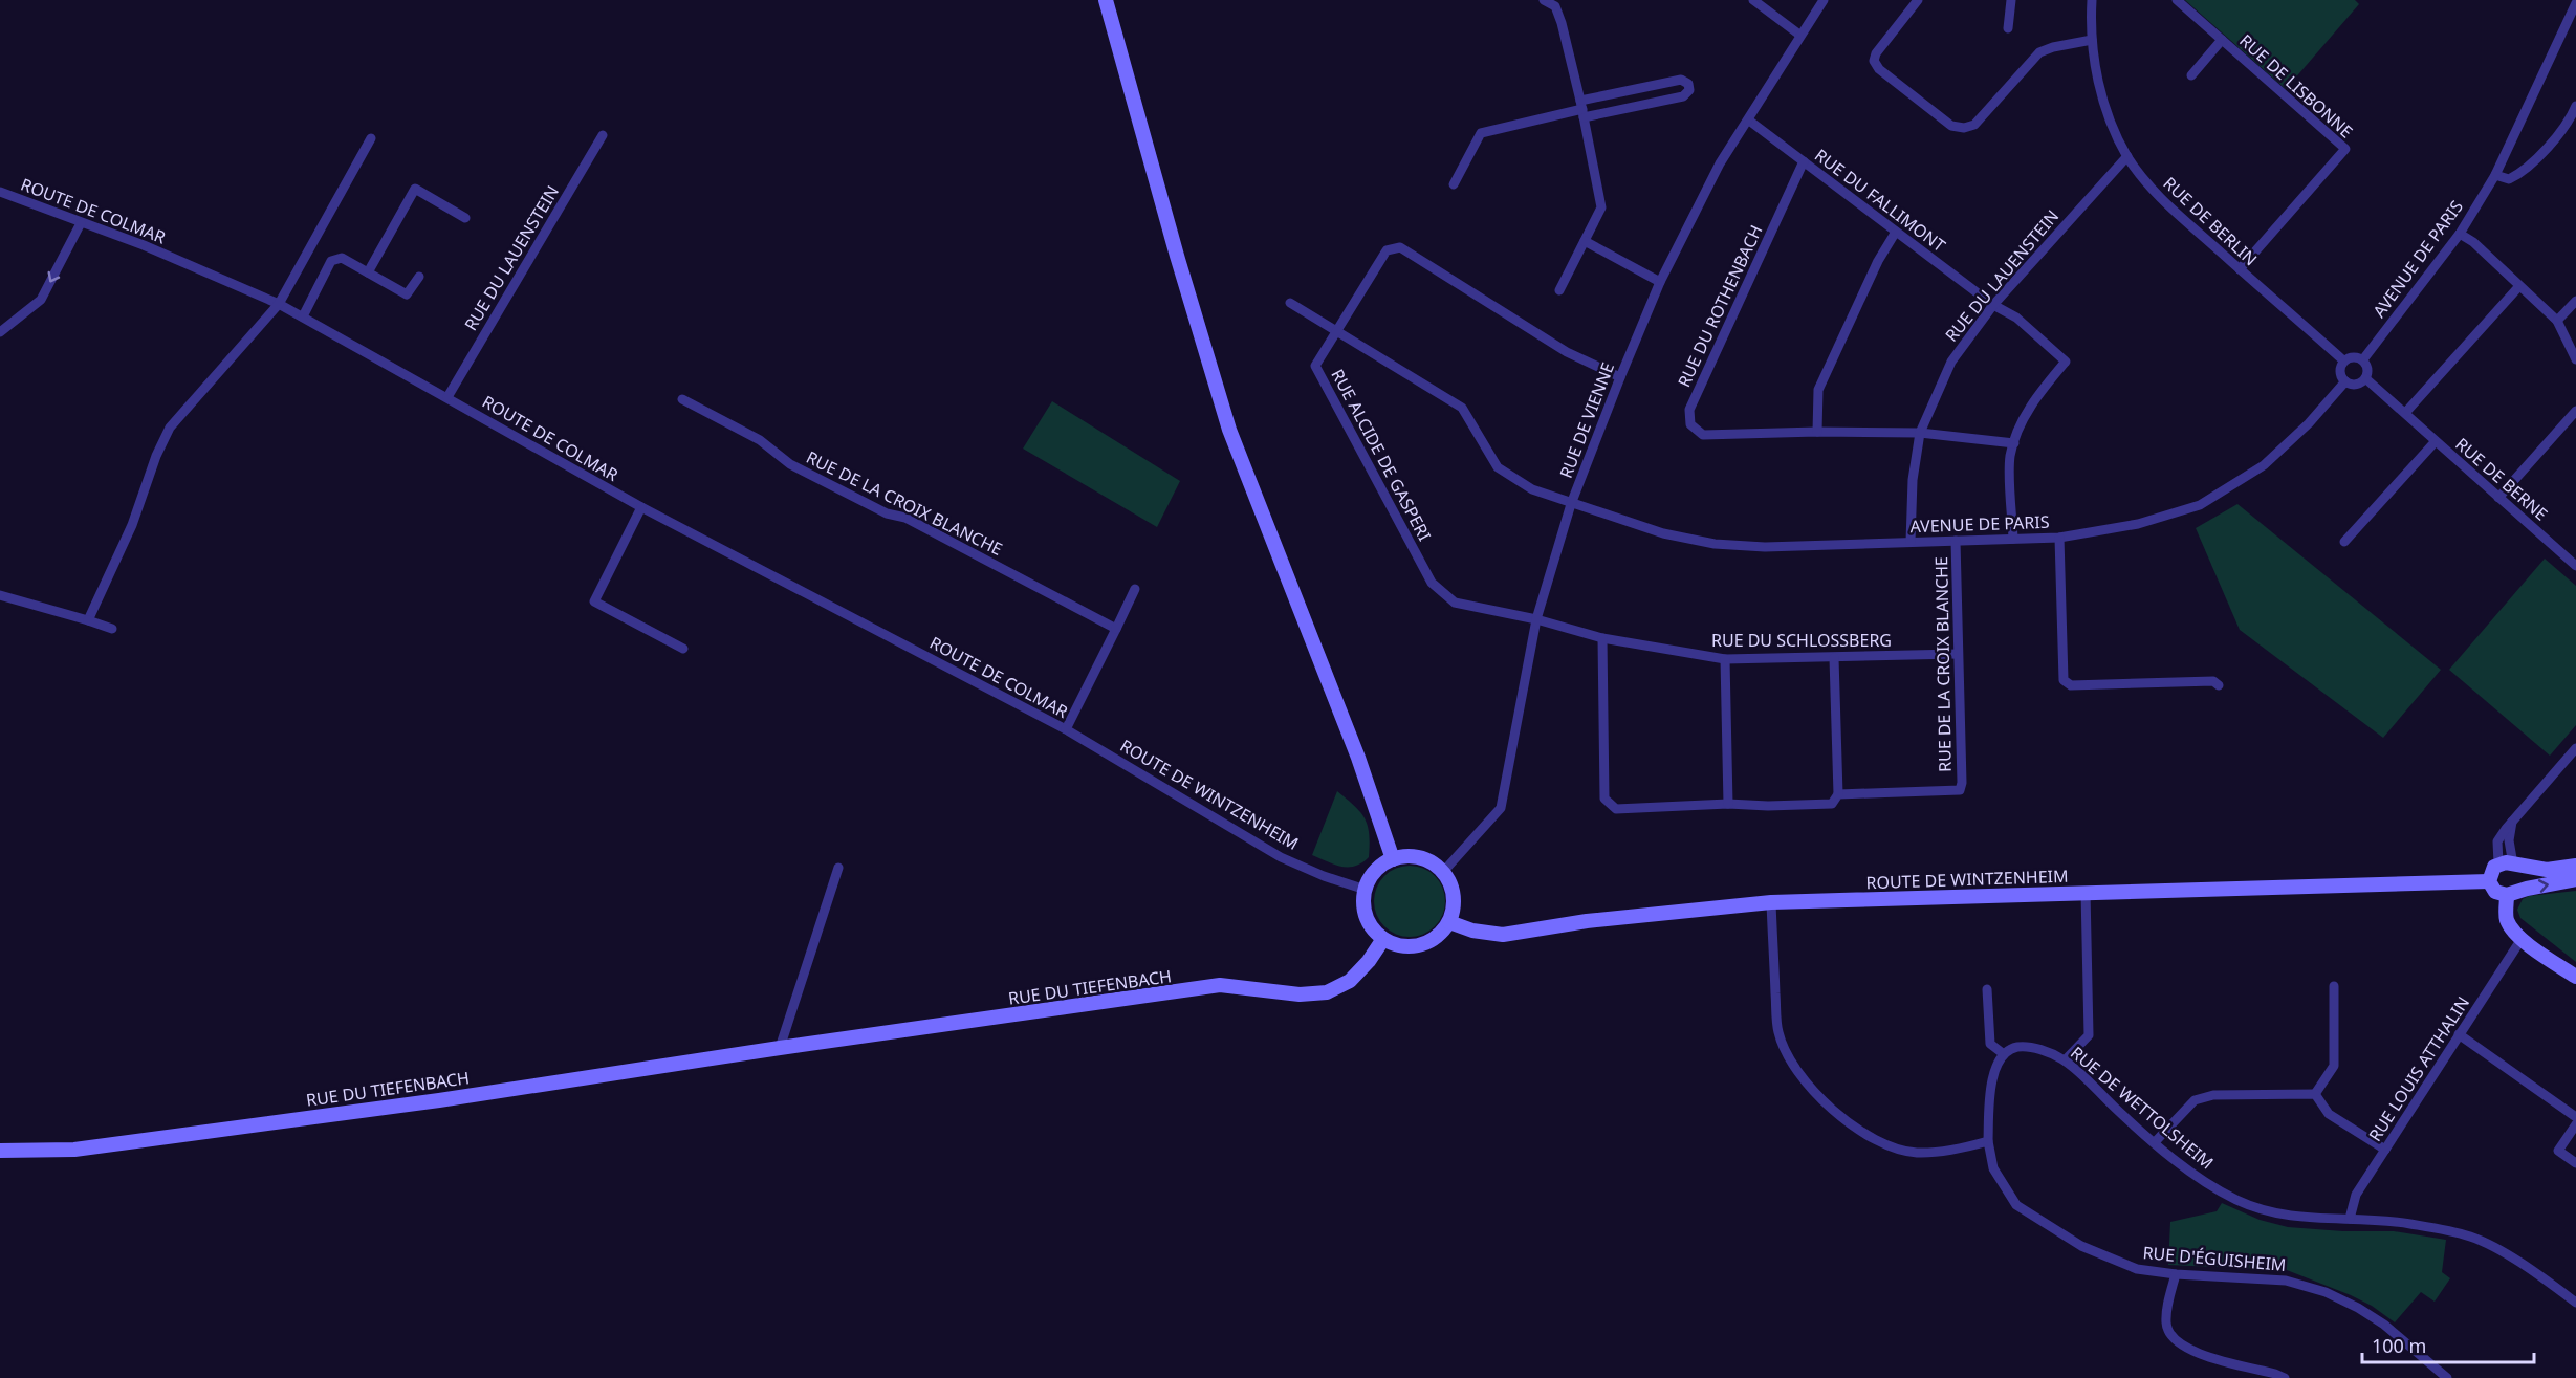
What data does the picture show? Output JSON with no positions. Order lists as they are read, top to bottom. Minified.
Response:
{"streets":{"main road":["ROUTE DE WINTZENHEIM","RUE DU TIEFENBACH"],"street":["RUE DE LISBONNE","RUE DU FALLIMONT","ROUTE DE COLMAR","RUE DE BERLIN","RUE DU LAUENSTEIN","AVENUE DE PARIS","RUE DU ROTHENBACH","RUE DE VIENNE","RUE ALCIDE DE GASPERI","RUE DE BERNE","RUE DE LA CROIX BLANCHE","RUE DU SCHLOSSBERG","RUE LOUIS ATTHALIN","RUE DE WETTOLSHEIM","RUE D'ÉGUISHEIM"]},"crossings":[["RUE DE LISBONNE","RUE DE BERLIN"],["RUE DU FALLIMONT","RUE DU LAUENSTEIN"],["RUE DU FALLIMONT","RUE DU ROTHENBACH"],["RUE DU FALLIMONT","RUE DE VIENNE"],["ROUTE DE COLMAR","RUE DU LAUENSTEIN"],["ROUTE DE COLMAR","ROUTE DE WINTZENHEIM"],["RUE DE BERLIN","RUE DU LAUENSTEIN"],["RUE DE BERLIN","AVENUE DE PARIS"],["RUE DE BERLIN","RUE DE BERNE"],["RUE DU LAUENSTEIN","AVENUE DE PARIS"],["RUE DU LAUENSTEIN","RUE DU ROTHENBACH"],["AVENUE DE PARIS","RUE DE VIENNE"],["AVENUE DE PARIS","RUE ALCIDE DE GASPERI"],["AVENUE DE PARIS","RUE DE BERNE"],["AVENUE DE PARIS","RUE DE LA CROIX BLANCHE"],["RUE DE VIENNE","RUE ALCIDE DE GASPERI"],["RUE DE VIENNE","RUE DU SCHLOSSBERG"],["RUE DE VIENNE","ROUTE DE WINTZENHEIM"],["RUE DE VIENNE","RUE DU TIEFENBACH"],["RUE ALCIDE DE GASPERI","RUE DU SCHLOSSBERG"],["RUE DE LA CROIX BLANCHE","RUE DU SCHLOSSBERG"],["ROUTE DE WINTZENHEIM","RUE DU TIEFENBACH"],["RUE LOUIS ATTHALIN","RUE DE WETTOLSHEIM"]],"scale_bar":"100 m"}
